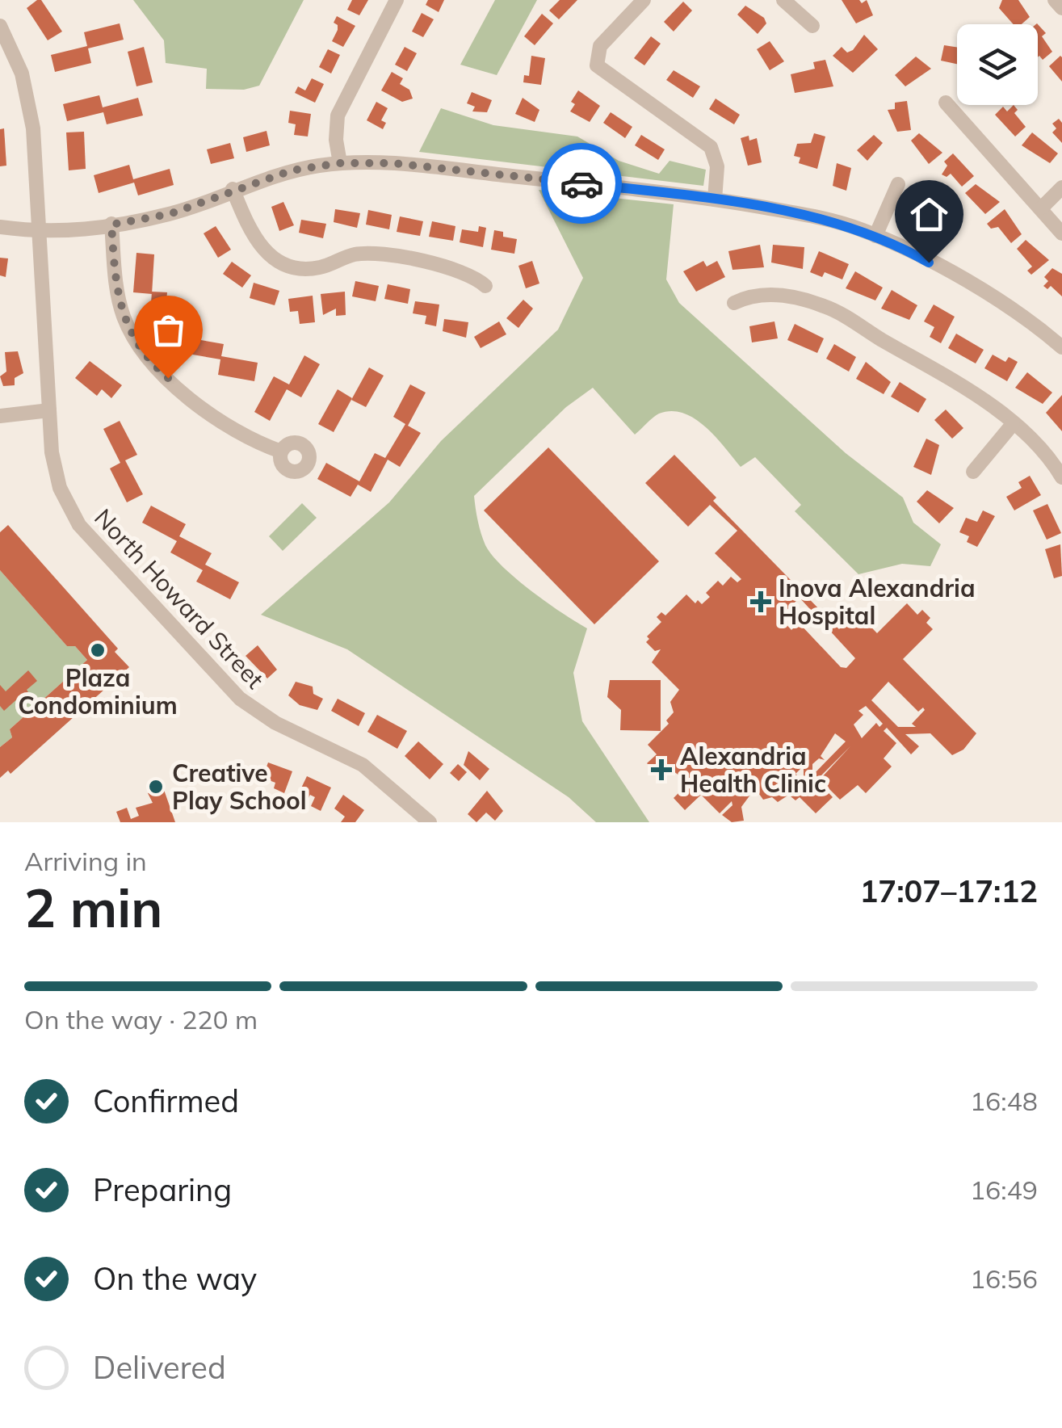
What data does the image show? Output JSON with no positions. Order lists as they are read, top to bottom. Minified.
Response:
{"streets":{"street":["North Howard Street"]},"places":{"health":["Inova Alexandria Hospital","Alexandria Health Clinic"],"other":["Plaza Condominium","Creative Play School"]},"page":{"heading":["2 min","Arriving in","17:07–17:12"],"bar":"On the way · 220 m","list":[["Confirmed","16:48"],["Preparing","16:49"],["On the way","16:56"],"Delivered"]}}
